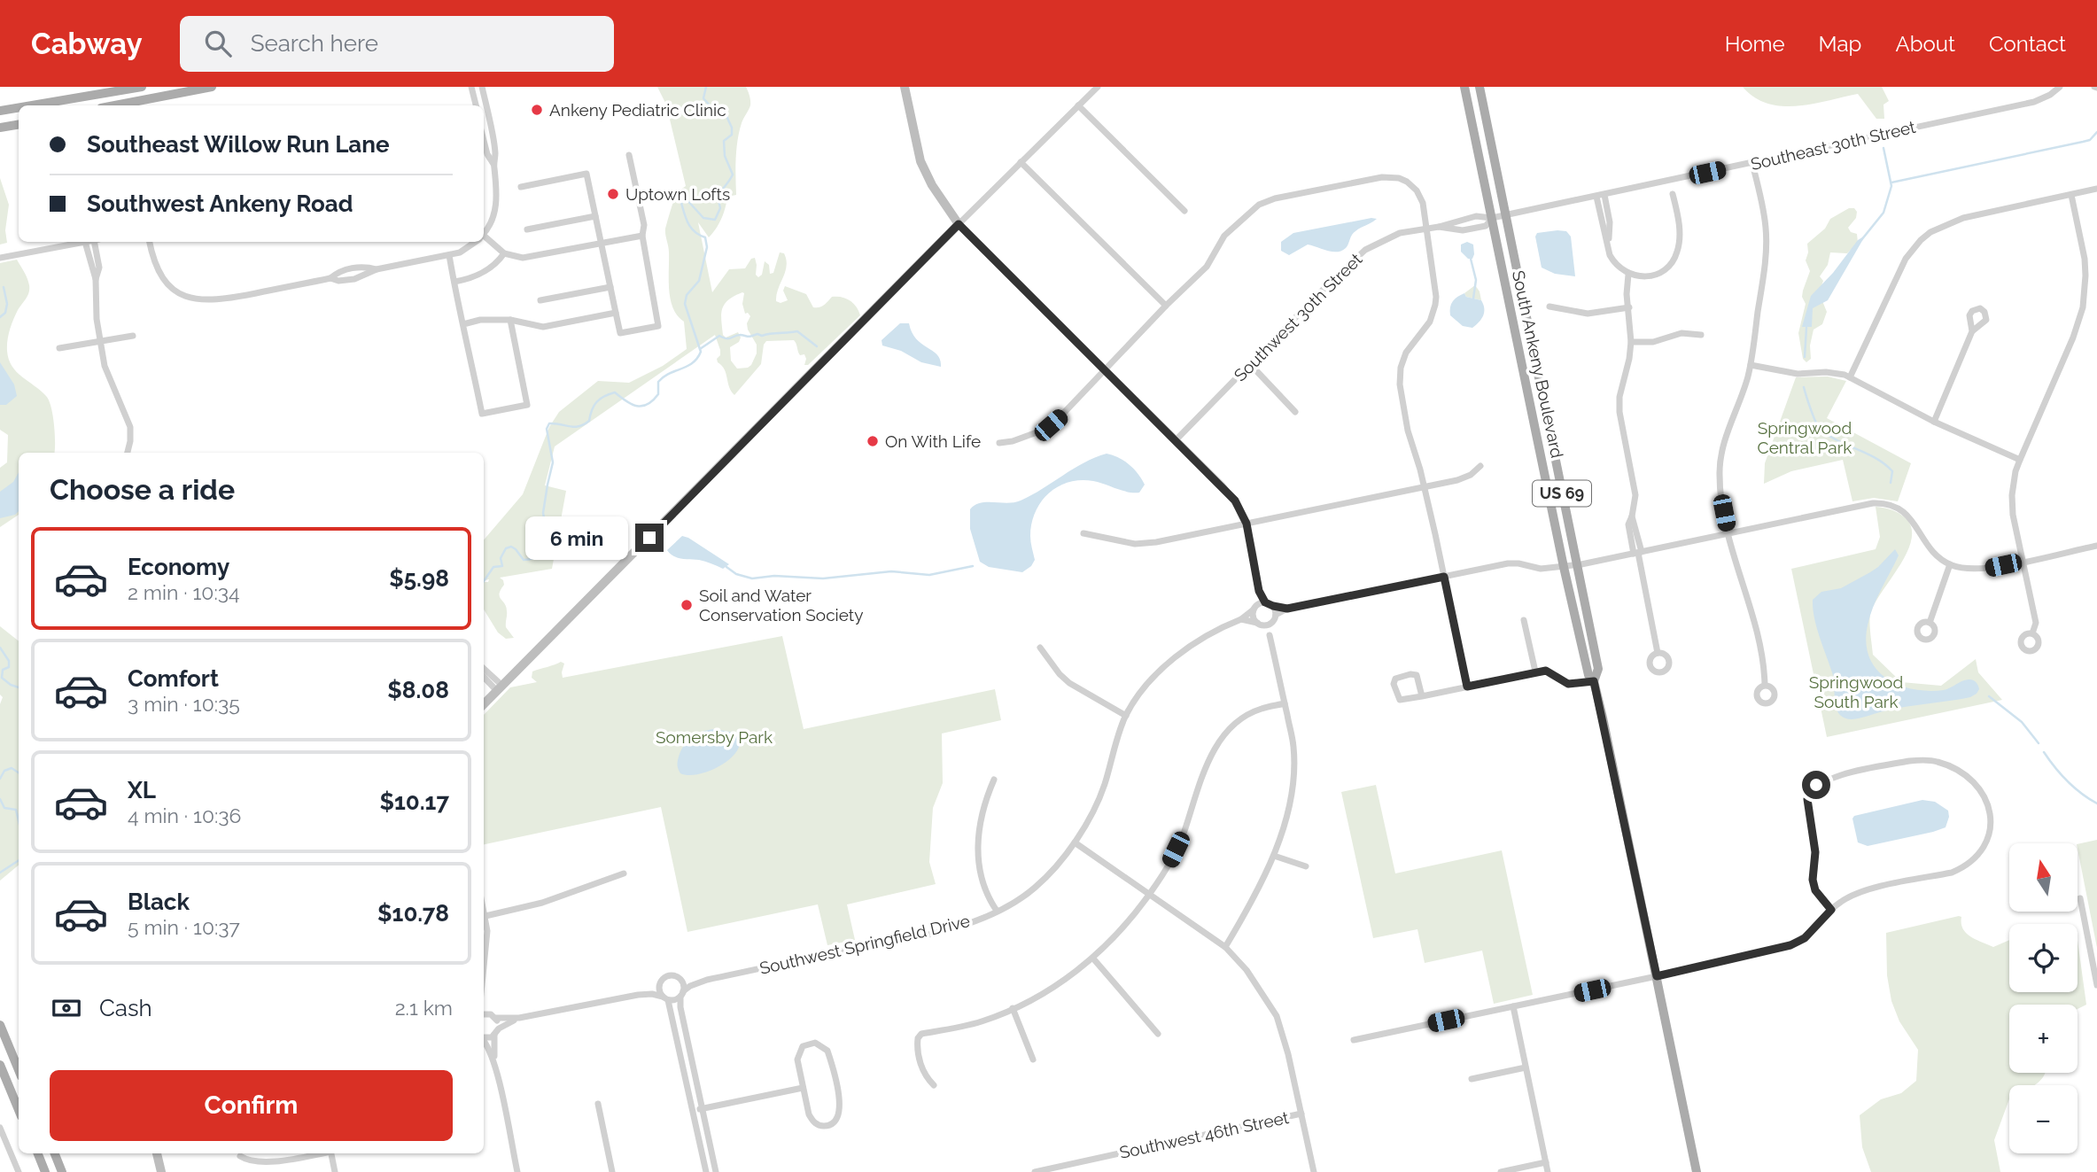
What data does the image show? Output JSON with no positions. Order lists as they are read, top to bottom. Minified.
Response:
{"streets":{"main road":["South Ankeny Boulevard","US 69"],"street":["Southeast 30th Street","Southwest 30th Street","Southwest Springfield Drive","Southwest 46th Street"]},"crossings":[["Southeast 30th Street","Southwest 30th Street"],["Southeast 30th Street","South Ankeny Boulevard"],["Southwest 30th Street","South Ankeny Boulevard"],["South Ankeny Boulevard","US 69"]],"parks":["Springwood Central Park","Springwood South Park","Somersby Park"],"places":["Ankeny Pediatric Clinic","Uptown Lofts","On With Life","Soil and Water Conservation Society"],"north":"top","page":{"header":"Cabway","search":"Search here","nav":["Home","Map","About","Contact"],"banner":["Southeast Willow Run Lane","Southwest Ankeny Road"],"heading":"Choose a ride","bubble":"6 min","list":[{"name":"Economy","note":"2 min · 10:34","value":"$5.98"},{"name":"Comfort","note":"3 min · 10:35","value":"$8.08"},{"name":"XL","note":"4 min · 10:36","value":"$10.17"},{"name":"Black","note":"5 min · 10:37","value":"$10.78"}],"map_buttons":["+","−"],"pay":["Cash","2.1 km"],"buttons":"Confirm"}}
